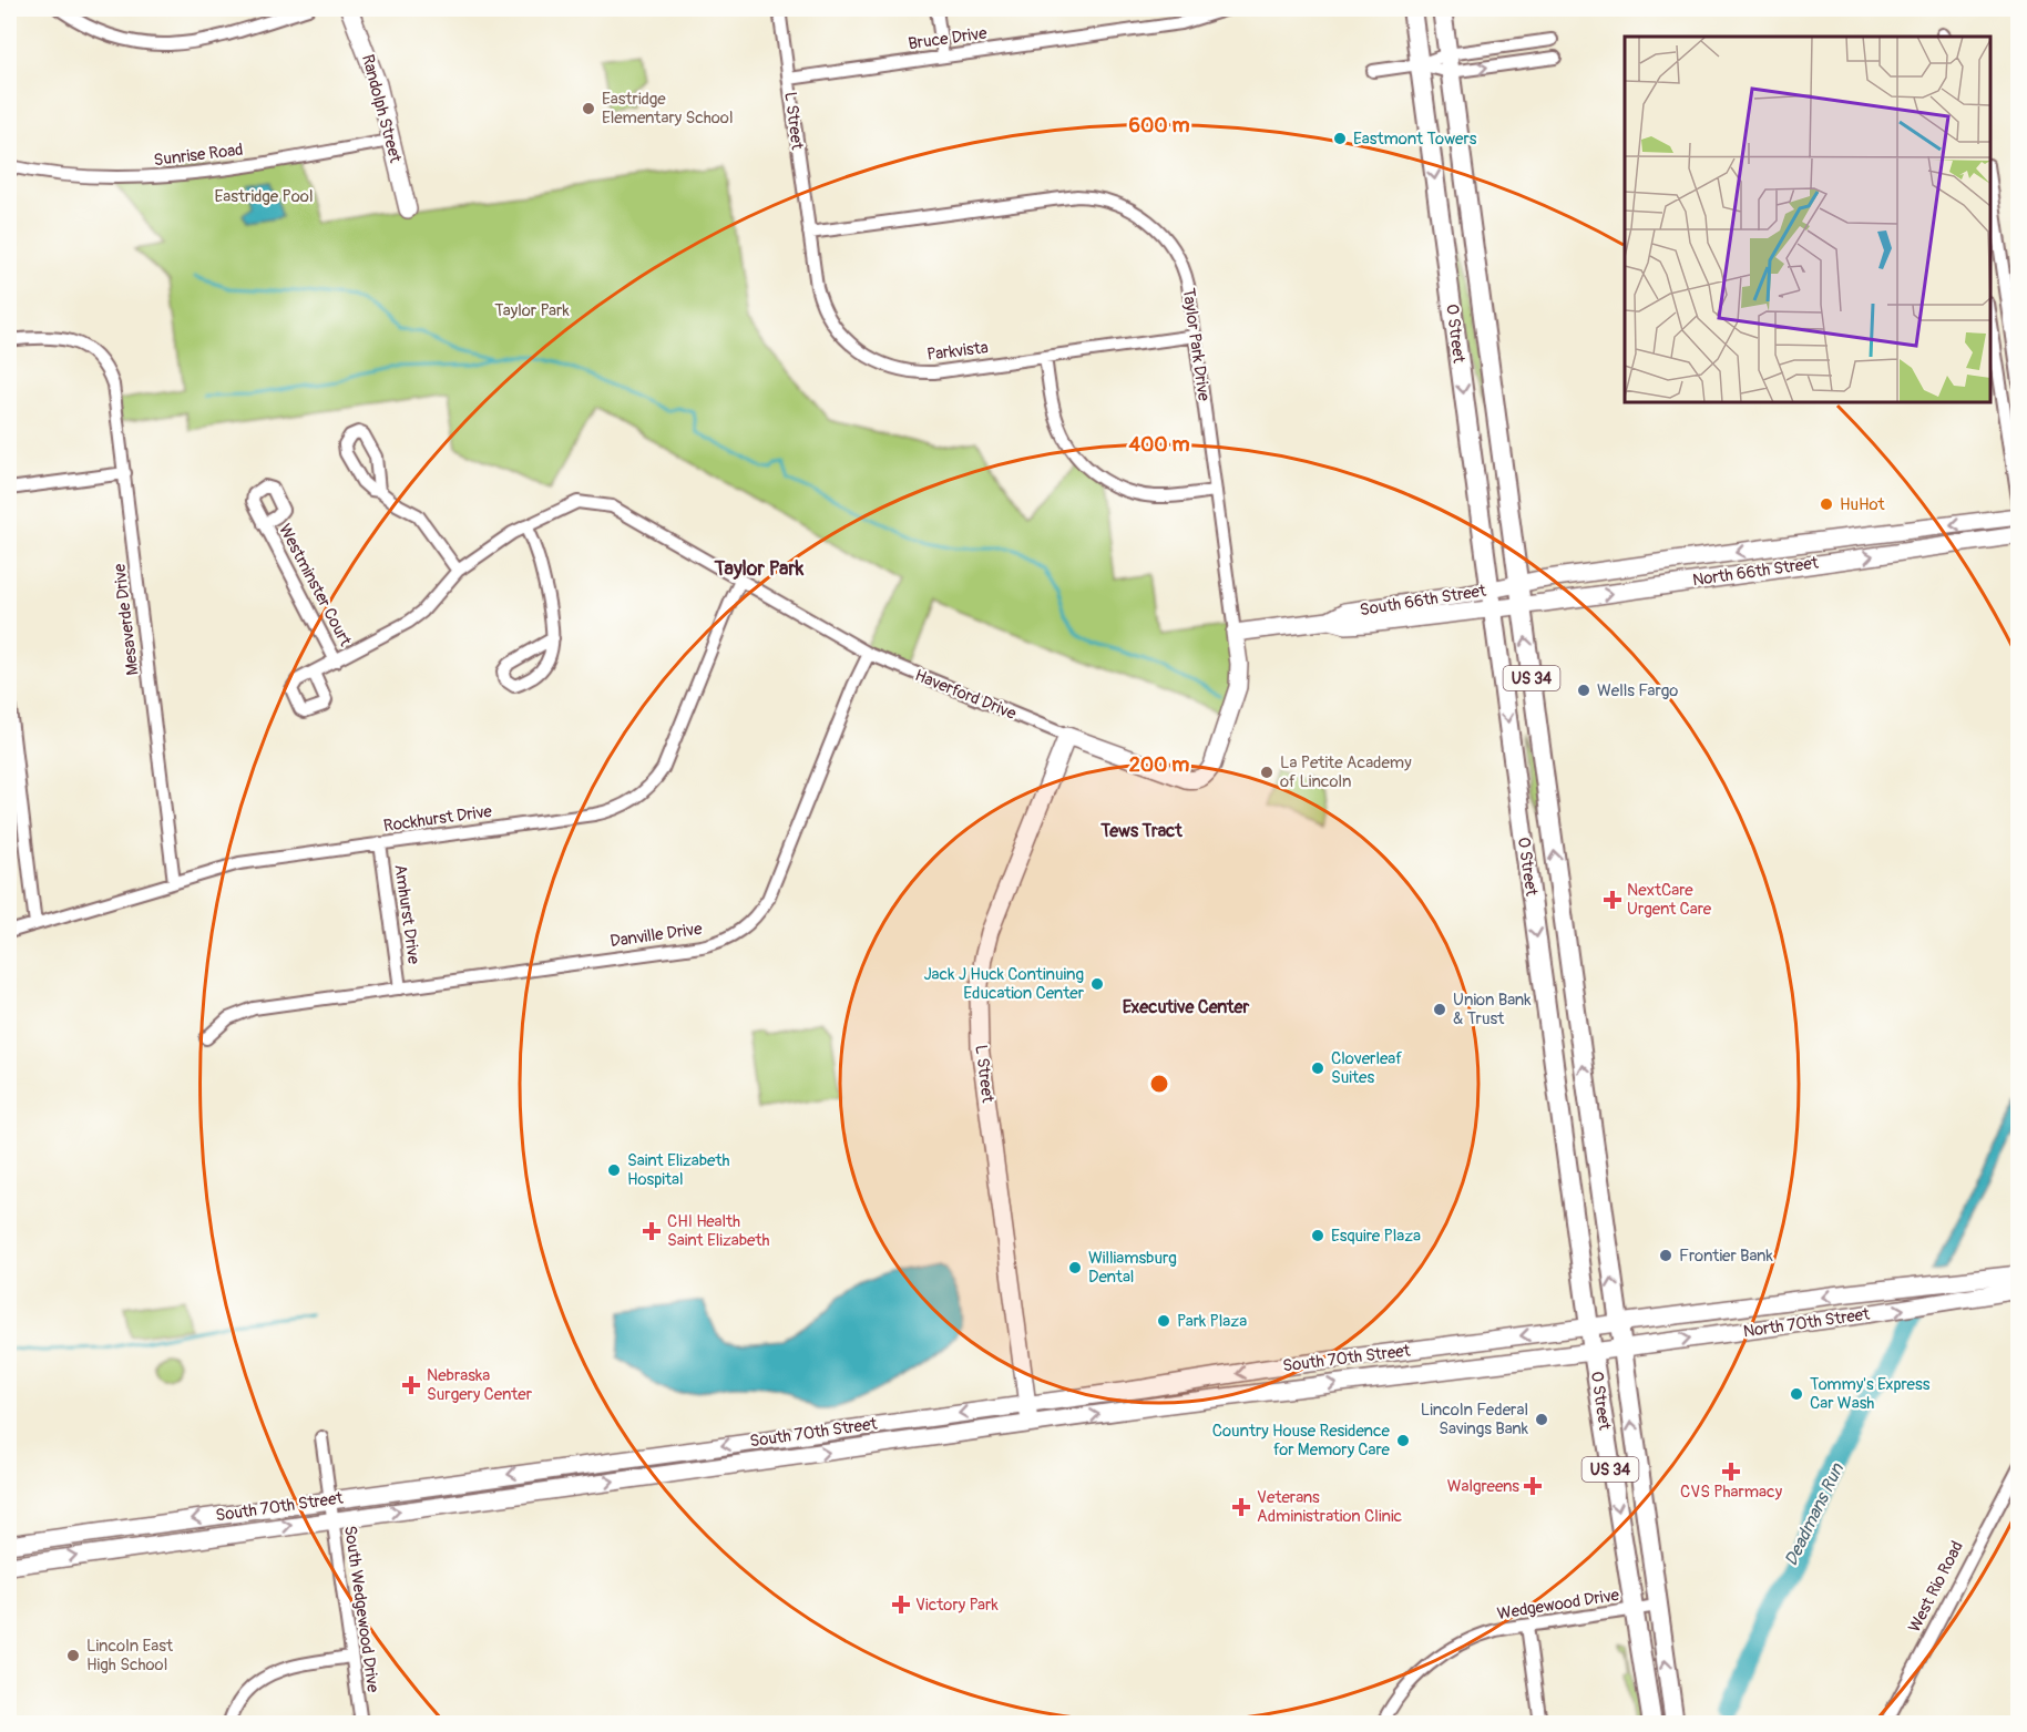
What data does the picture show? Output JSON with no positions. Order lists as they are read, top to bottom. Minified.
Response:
{"streets":{"main road":["Randolph Street","L Street","O Street","Taylor Park Drive","North 66th Street","South 66th Street","US 34","Haverford Drive","North 70th Street","South 70th Street"],"street":["Bruce Drive","Sunrise Road","Parkvista","Westminster Court","Mesaverde Drive","Rockhurst Drive","Amhurst Drive","Danville Drive","West Rio Road","Wedgewood Drive","South Wedgewood Drive"]},"crossings":[["Bruce Drive","L Street"],["Randolph Street","Sunrise Road"],["L Street","Taylor Park Drive"],["L Street","Parkvista"],["L Street","Haverford Drive"],["L Street","South 70th Street"],["O Street","North 66th Street"],["O Street","South 66th Street"],["O Street","North 70th Street"],["O Street","South 70th Street"],["O Street","Wedgewood Drive"],["Taylor Park Drive","Parkvista"],["Taylor Park Drive","South 66th Street"],["Taylor Park Drive","Haverford Drive"],["North 66th Street","South 66th Street"],["Mesaverde Drive","Rockhurst Drive"],["Haverford Drive","Rockhurst Drive"],["Haverford Drive","Danville Drive"],["Rockhurst Drive","Amhurst Drive"],["Amhurst Drive","Danville Drive"],["North 70th Street","South 70th Street"],["South 70th Street","South Wedgewood Drive"]],"districts":["Taylor Park","Tews Tract","Executive Center"],"water":["Deadmans Run"],"parks":["Eastridge Pool","Taylor Park"],"places":{"other":["Eastridge Elementary School","Eastmont Towers","HuHot","Wells Fargo","La Petite Academy of Lincoln","Jack J Huck Continuing Education Center","Union Bank & Trust","Cloverleaf Suites","Saint Elizabeth Hospital","Esquire Plaza","Frontier Bank","Williamsburg Dental","Park Plaza","Tommy's Express Car Wash","Lincoln Federal Savings Bank","Country House Residence for Memory Care","Lincoln East High School"],"health":["NextCare Urgent Care","CHI Health Saint Elizabeth","Nebraska Surgery Center","CVS Pharmacy","Walgreens","Veterans Administration Clinic","Victory Park"]},"rings":["600 m","400 m","200 m"]}
